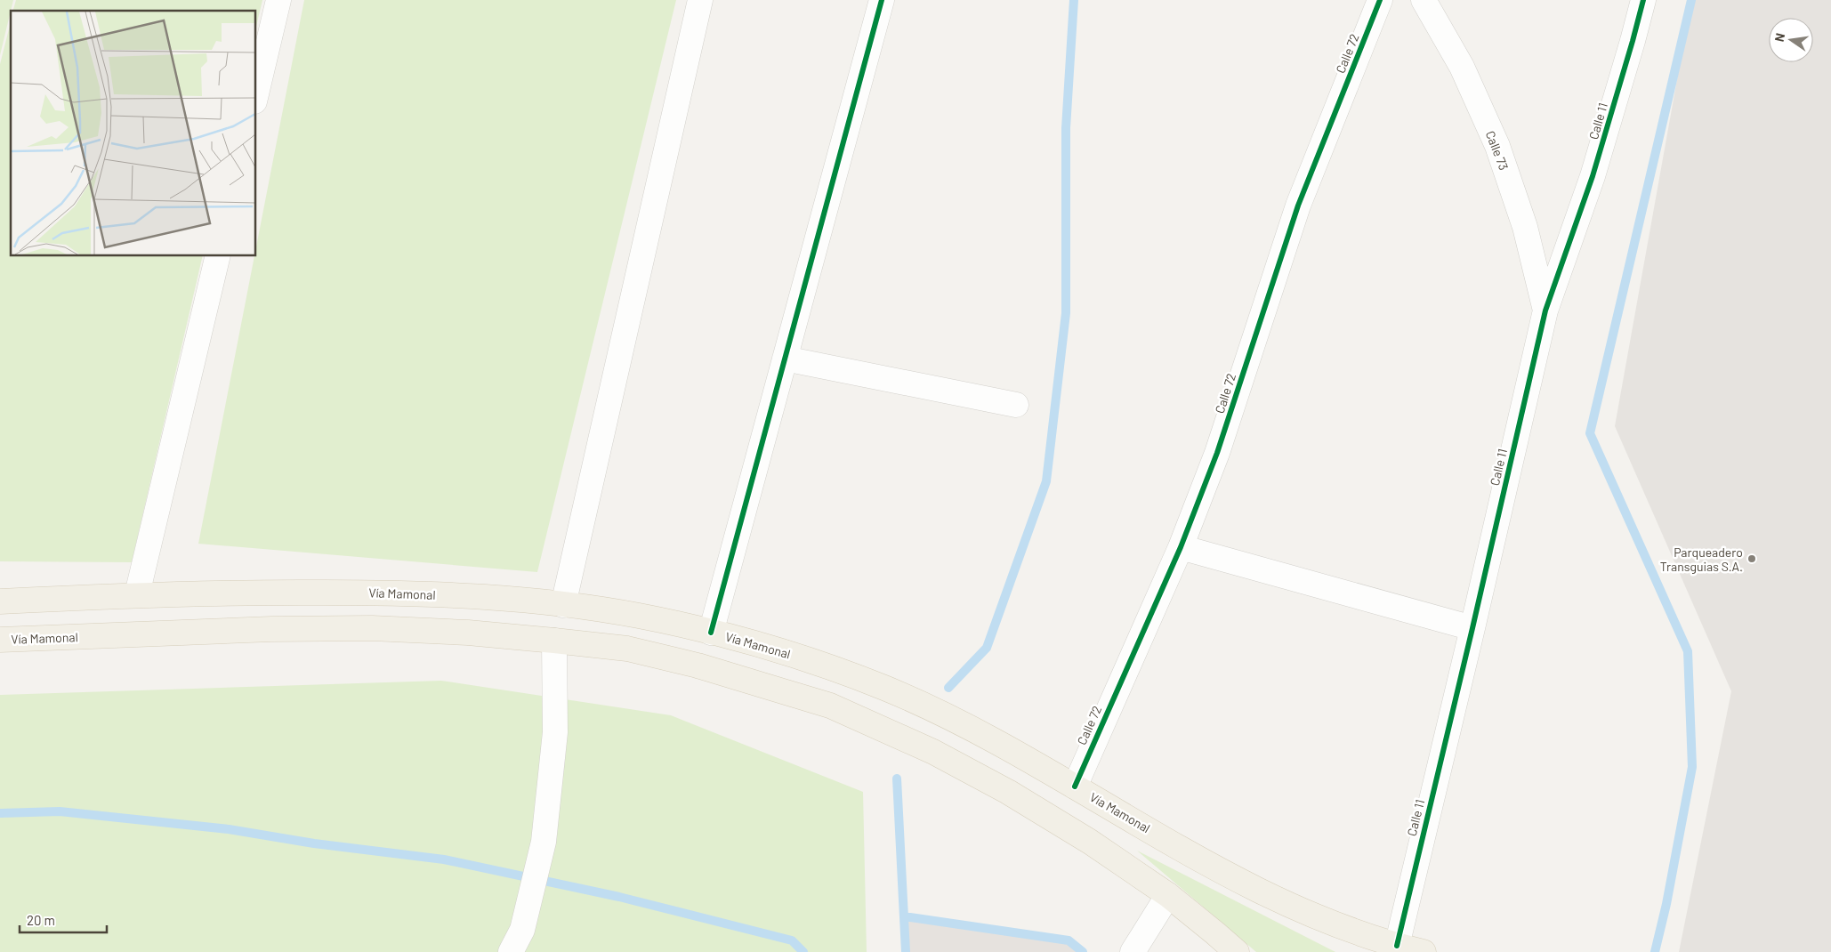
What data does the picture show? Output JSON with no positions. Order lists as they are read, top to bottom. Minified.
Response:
{"streets":{"main road":["Vía Mamonal"],"street":["Calle 72","Calle 11","Calle 73"]},"crossings":[["Calle 72","Vía Mamonal"],["Calle 11","Calle 73"],["Calle 11","Vía Mamonal"]],"places":["Parqueadero Transguias S.A."],"scale_bar":"20 m","north":"left"}
